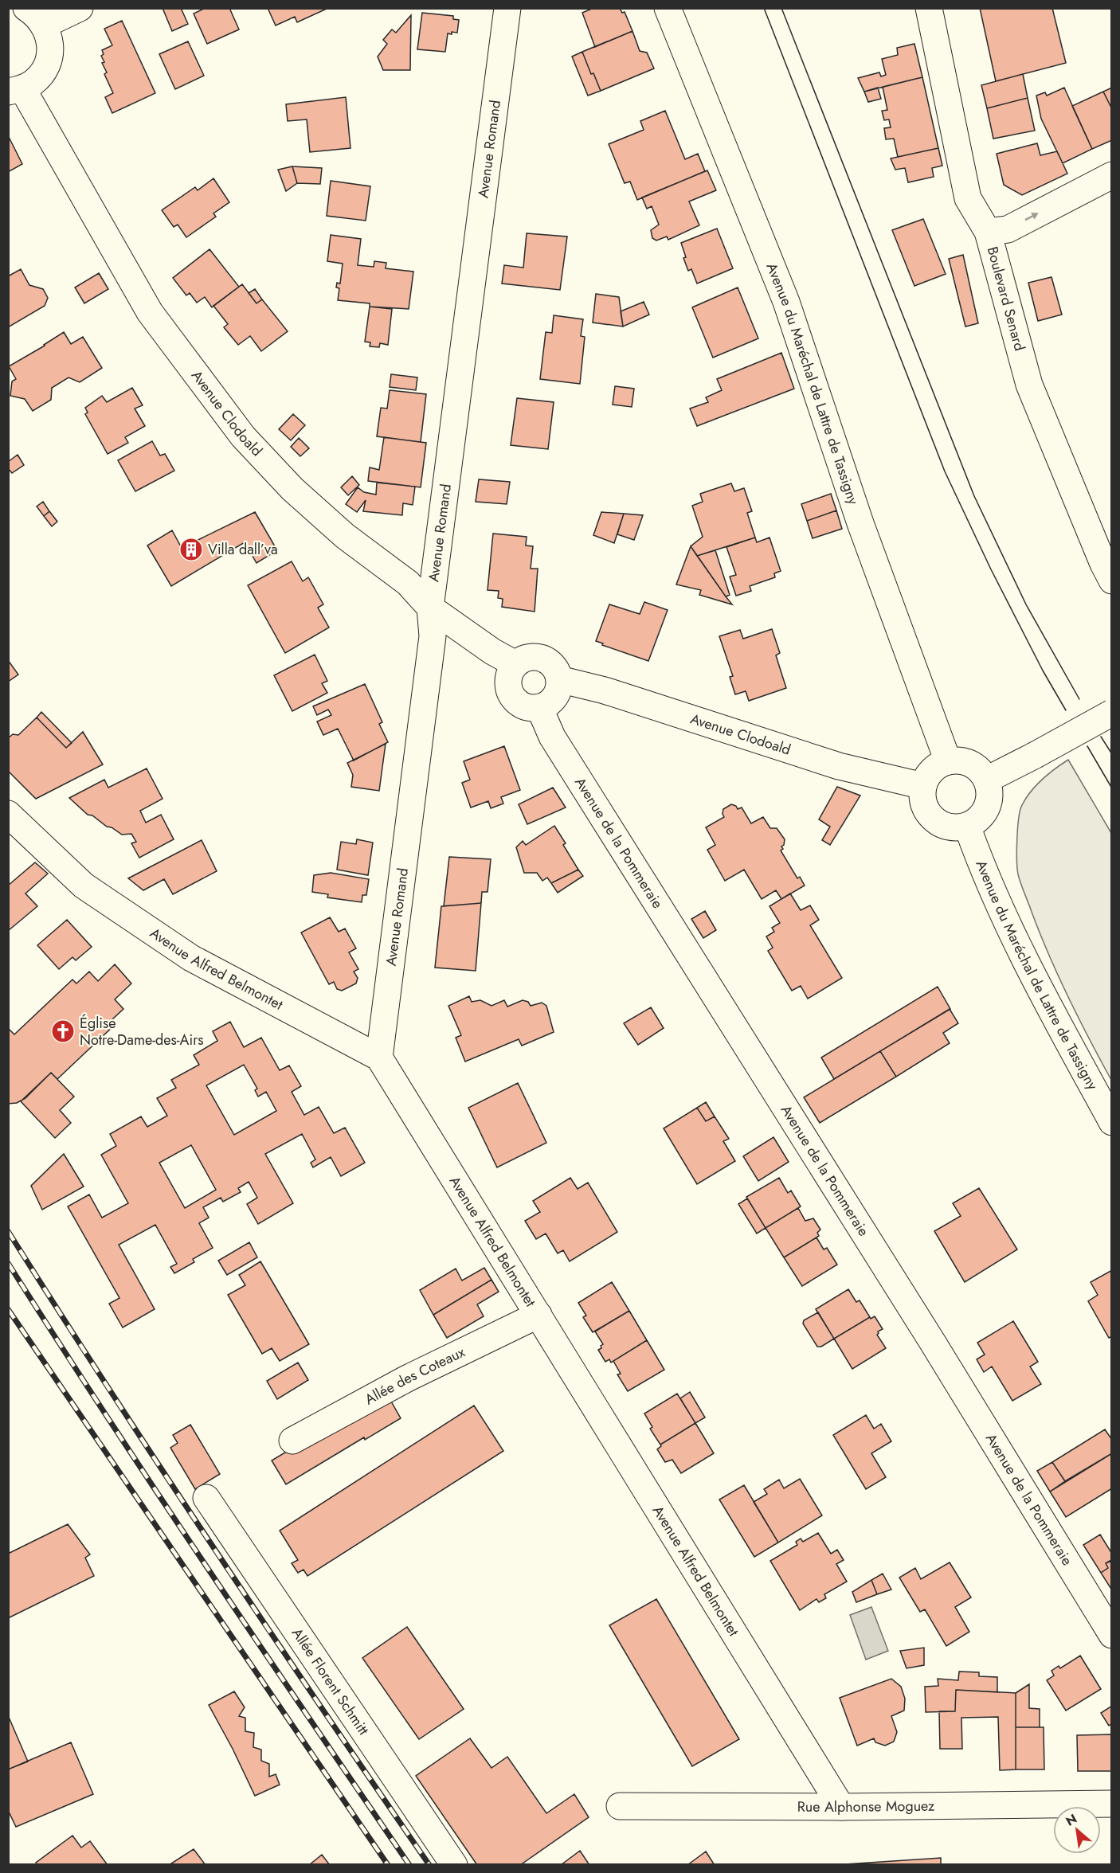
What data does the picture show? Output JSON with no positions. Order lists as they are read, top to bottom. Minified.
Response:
{"streets":{"street":["Avenue Romand","Boulevard Senard","Avenue du Maréchal de Lattre de Tassigny","Avenue Clodoald","Avenue de la Pommeraie","Avenue Alfred Belmontet","Allée des Coteaux","Allée Florent Schmitt","Rue Alphonse Moguez"]},"crossings":[["Avenue Romand","Avenue Clodoald"],["Avenue Romand","Avenue Alfred Belmontet"],["Avenue du Maréchal de Lattre de Tassigny","Avenue Clodoald"],["Avenue Clodoald","Avenue de la Pommeraie"],["Avenue Alfred Belmontet","Allée des Coteaux"],["Avenue Alfred Belmontet","Rue Alphonse Moguez"]],"places":{"building":["Villa dall’va"],"church":["Église Notre-Dame-des-Airs"]},"north":"top left"}
